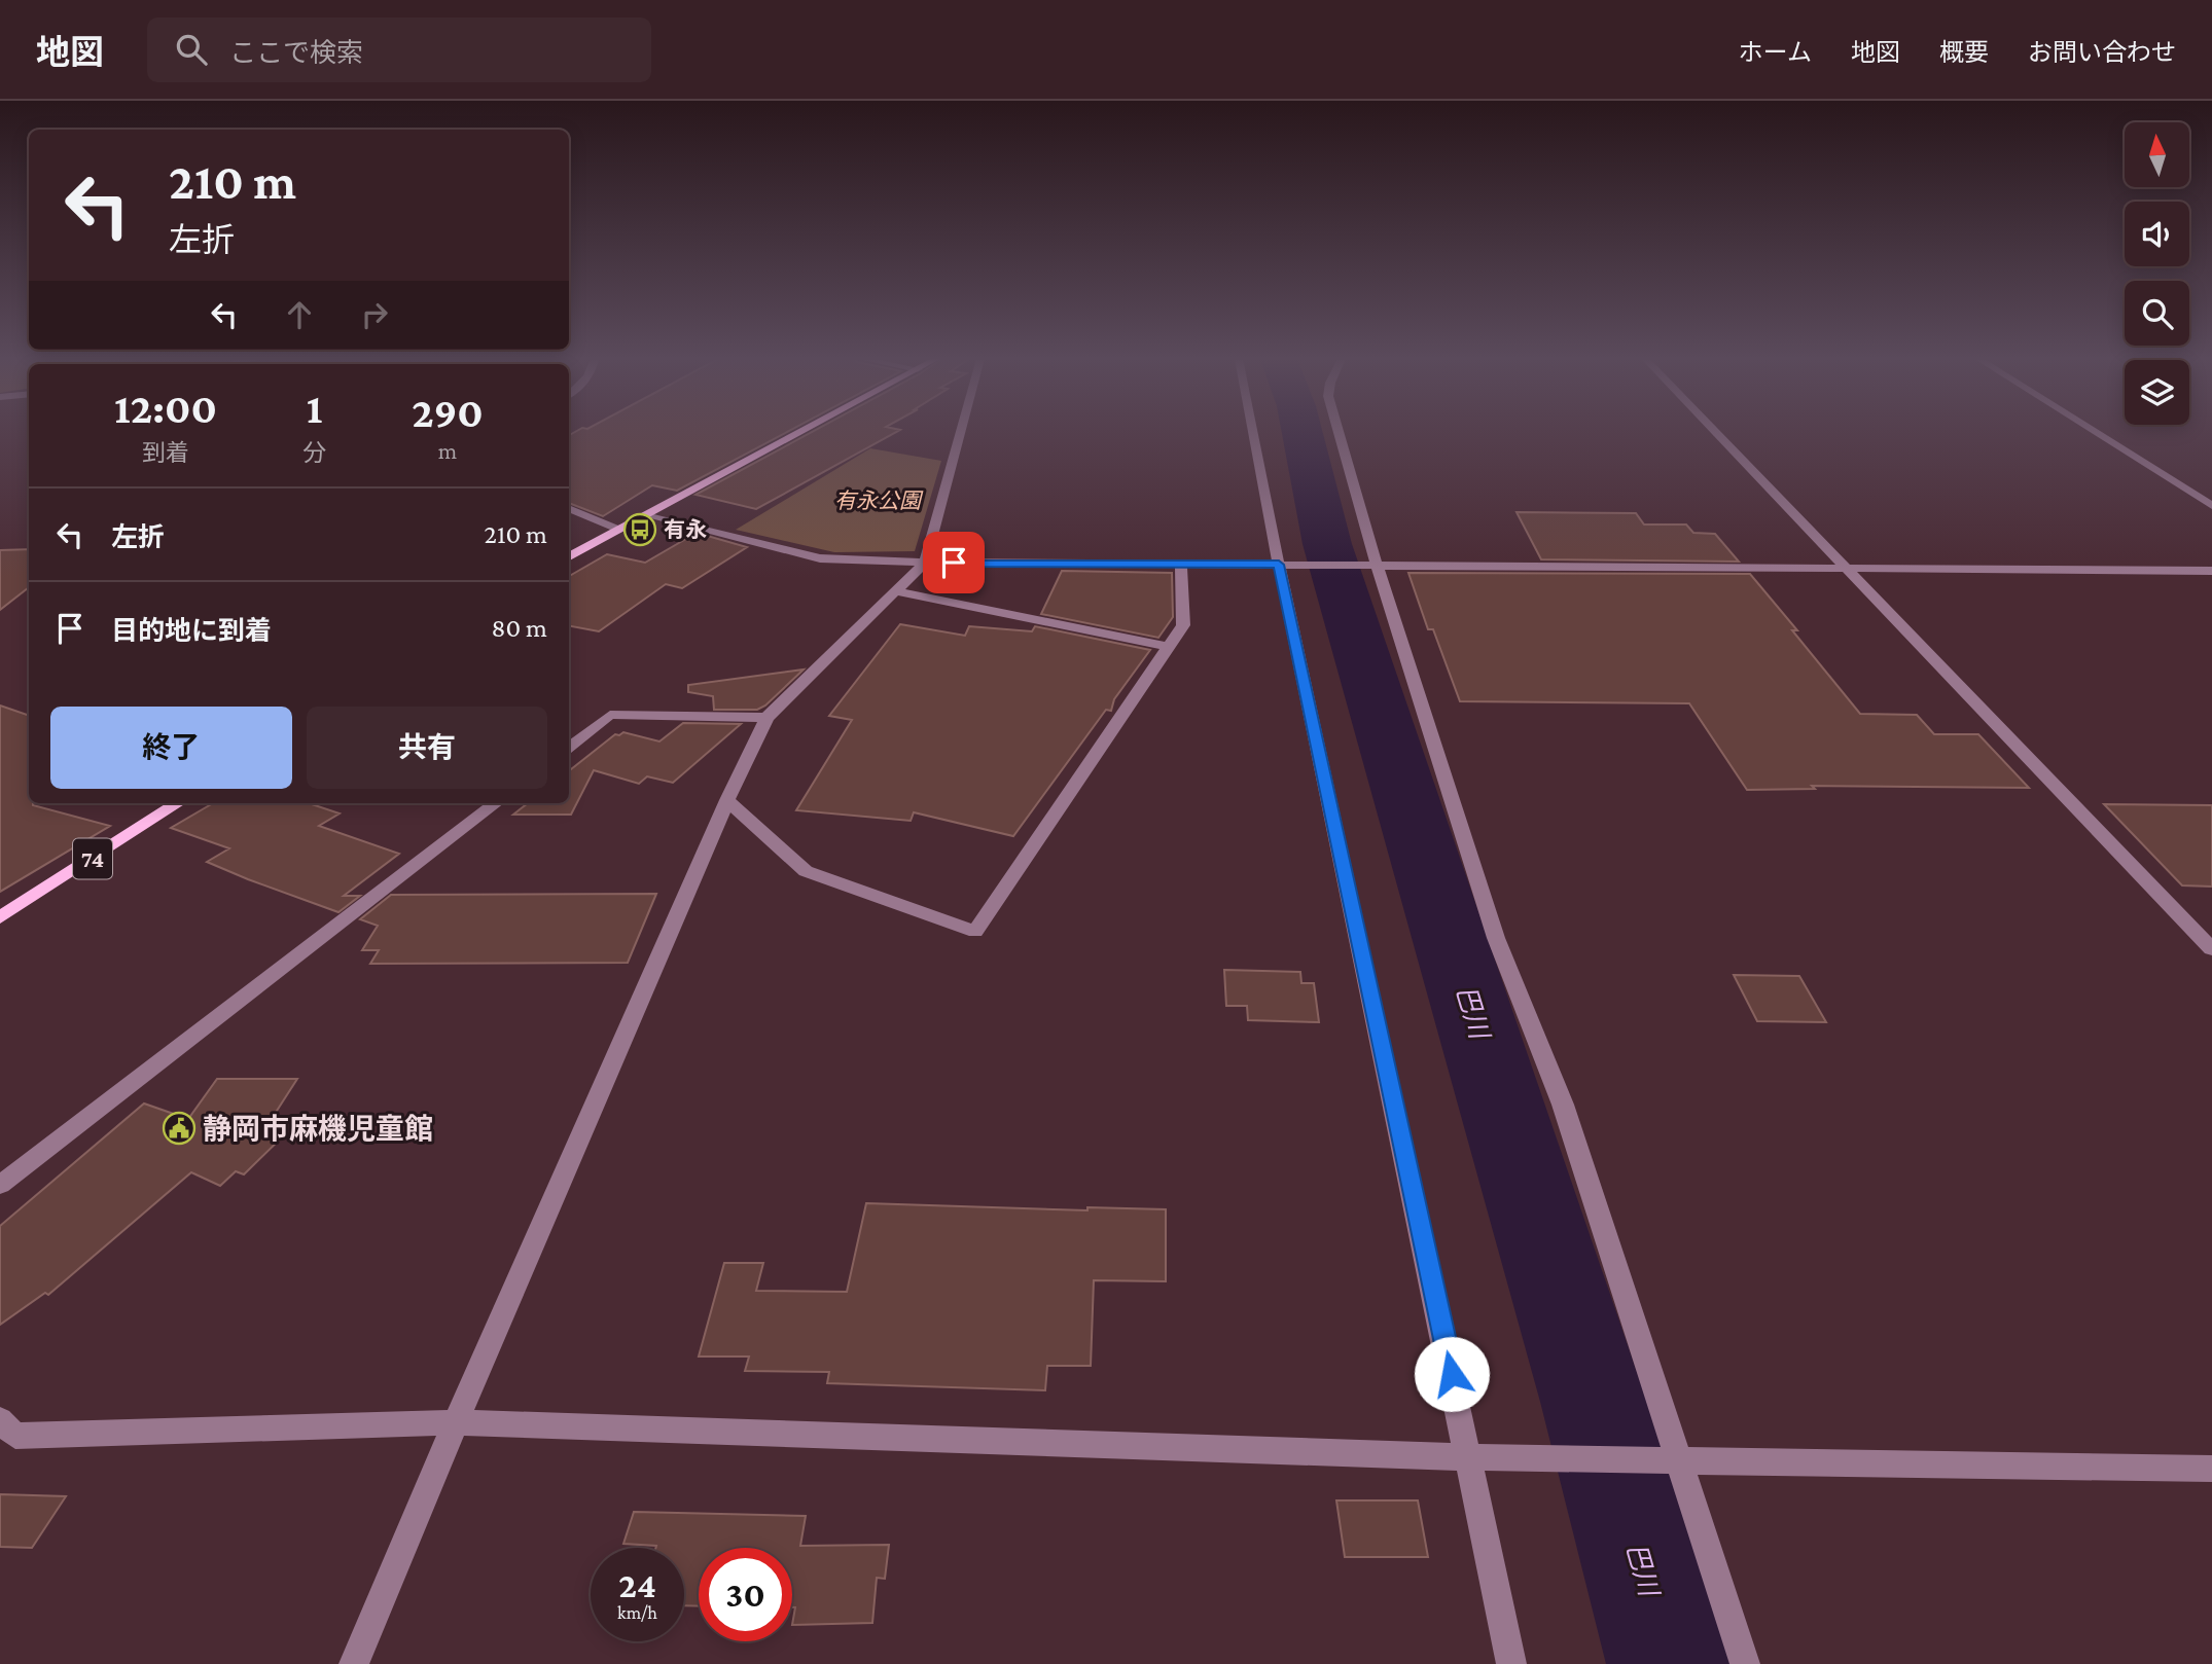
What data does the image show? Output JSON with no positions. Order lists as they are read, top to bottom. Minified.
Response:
{"streets":{"main road":["74"]},"water":["巴川"],"parks":["有永公園"],"places":{"bus stop":["有永"],"public building":["静岡市麻機児童館"]},"north":"top","page":{"header":"地図","search":"ここで検索","nav":["ホーム","地図","概要","お問い合わせ"],"turn":["210 m","左折"],"eta":["12:00","到着","1","分","290","m"],"list":[{"name":"左折","value":"210 m"},{"name":"目的地に到着","value":"80 m"}],"buttons":["終了","共有"],"speed":"24 km/h","limit":"30"}}
